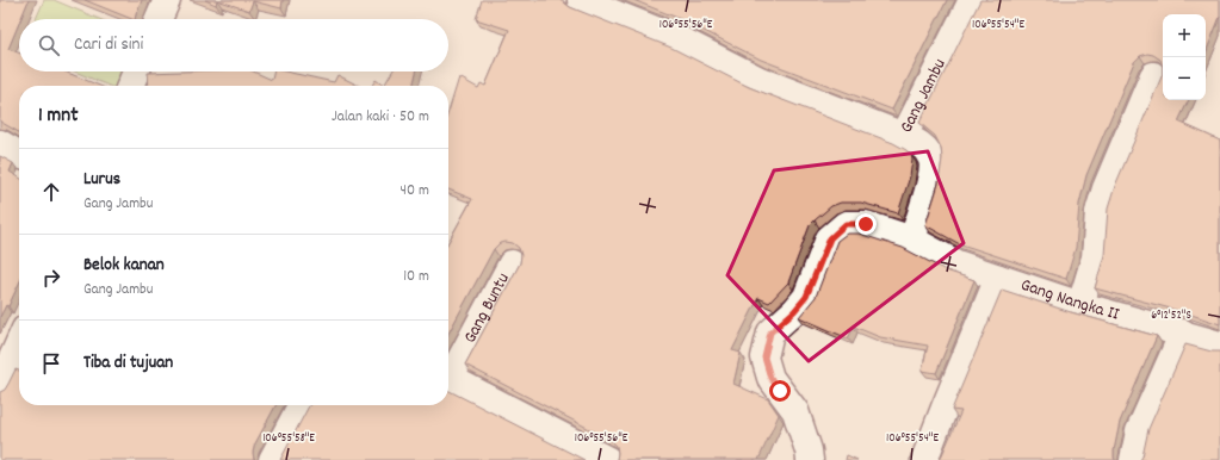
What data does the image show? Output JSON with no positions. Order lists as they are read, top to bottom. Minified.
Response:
{"streets":{"street":["Gang Jambu","Gang Nangka II","Gang Buntu"]},"crossings":[["Gang Jambu","Gang Nangka II"]],"page":{"map_buttons":["+","−"],"search":"Cari di sini","heading":["1 mnt","Jalan kaki · 50 m"],"list":[["Lurus","Gang Jambu","40 m"],["Belok kanan","Gang Jambu","10 m"],"Tiba di tujuan"]},"coordinates":["106°55'56\"E","106°55'54\"E","6°12'52\"S","106°55'58\"E"]}
